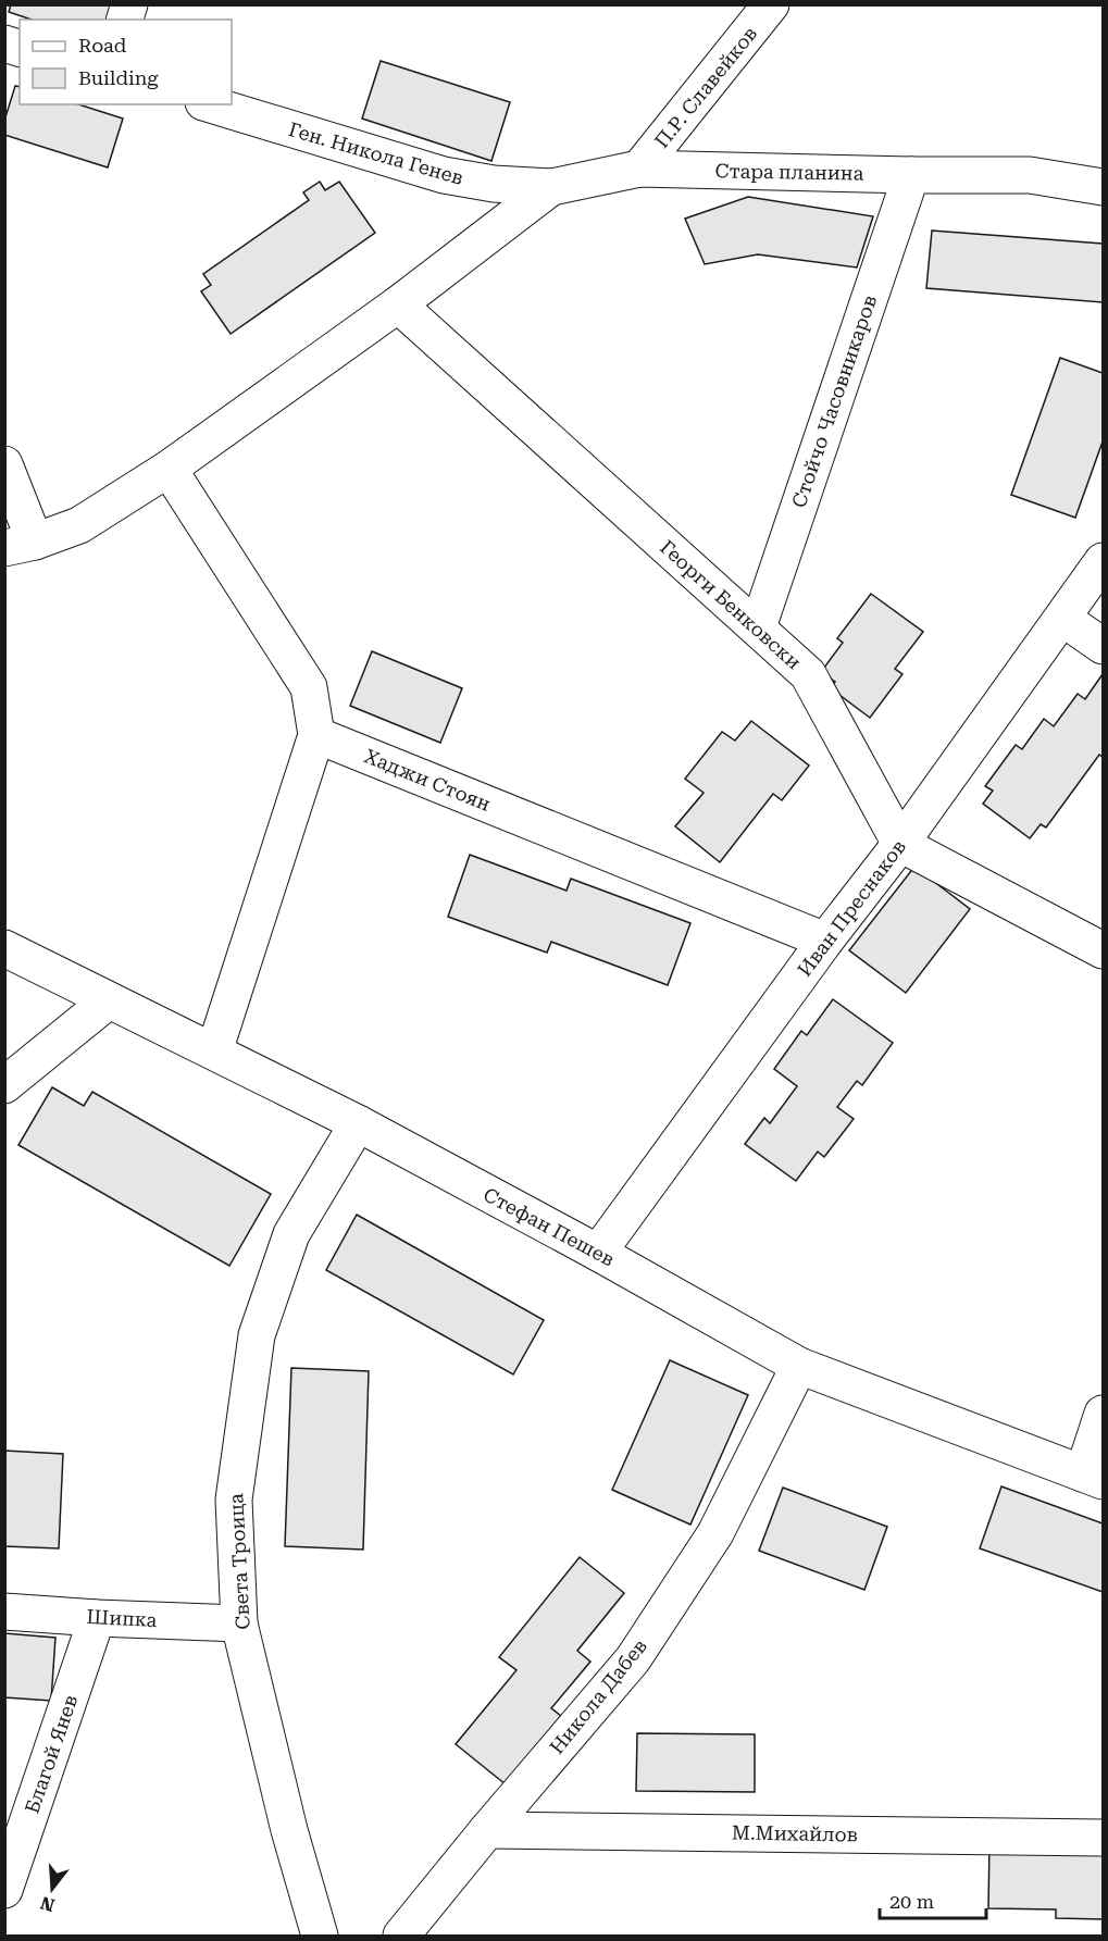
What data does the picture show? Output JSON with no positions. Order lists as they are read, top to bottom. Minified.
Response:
{"streets":{"street":["П.Р. Славейков","Ген. Никола Генев","Стара планина","Стойчо Часовникаров","Георги Бенковски","Хаджи Стоян","Иван Преснаков","Стефан Пешев","Света Троица","Шипка","Никола Дабев","Благой Янев","М.Михайлов"]},"crossings":[["П.Р. Славейков","Стара планина"],["Ген. Никола Генев","Стара планина"],["Стара планина","Стойчо Часовникаров"],["Стойчо Часовникаров","Георги Бенковски"],["Георги Бенковски","Иван Преснаков"],["Хаджи Стоян","Иван Преснаков"],["Иван Преснаков","Стефан Пешев"],["Стефан Пешев","Света Троица"],["Стефан Пешев","Никола Дабев"],["Света Троица","Шипка"],["Шипка","Благой Янев"],["Никола Дабев","М.Михайлов"]],"legend":["Road","Building"],"scale_bar":"20 m","north":"bottom"}
